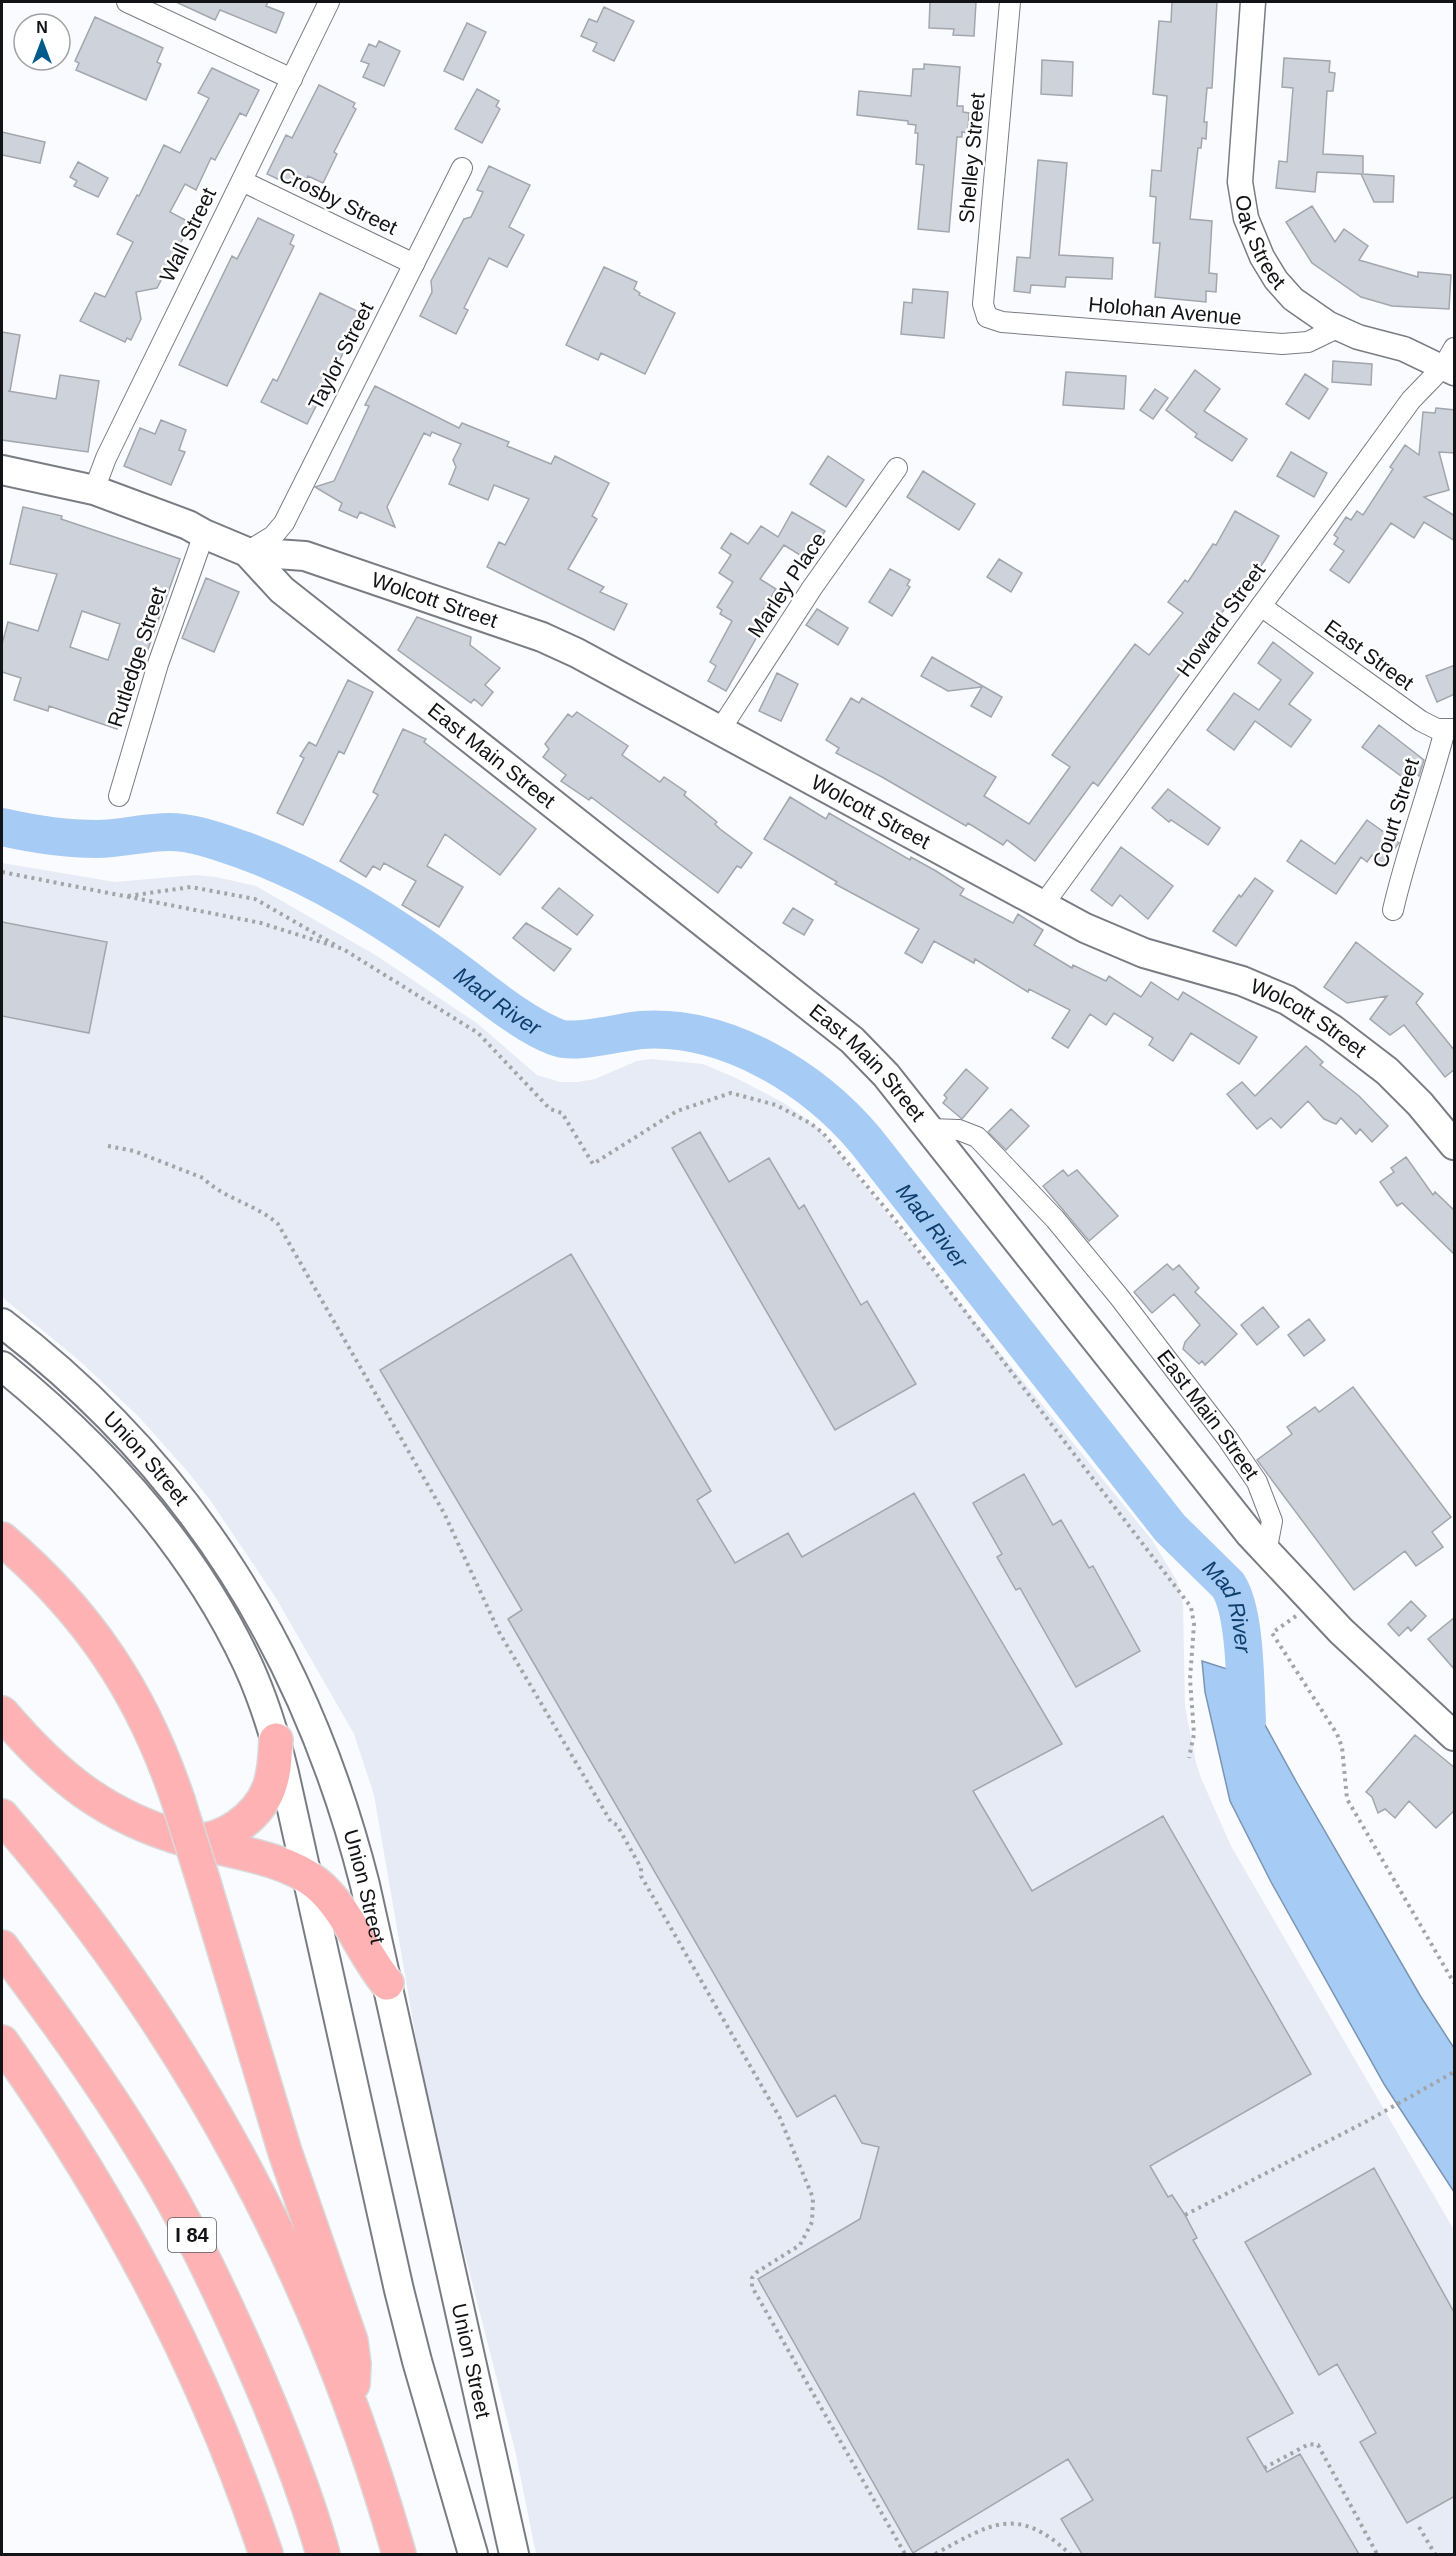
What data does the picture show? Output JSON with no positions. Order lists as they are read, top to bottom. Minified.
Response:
{"streets":{"highway":["I 84"],"main road":["Wolcott Street","East Main Street","Union Street"],"street":["Shelley Street","Crosby Street","Wall Street","Oak Street","Holohan Avenue","Taylor Street","Marley Place","Howard Street","East Street","Rutledge Street","Court Street"]},"crossings":[["Shelley Street","Holohan Avenue"],["Crosby Street","Wall Street"],["Crosby Street","Taylor Street"],["Wall Street","East Main Street"],["Oak Street","Holohan Avenue"],["Oak Street","Howard Street"],["Taylor Street","Wolcott Street"],["Taylor Street","East Main Street"],["Marley Place","Wolcott Street"],["Wolcott Street","Howard Street"],["Wolcott Street","East Main Street"],["Howard Street","East Street"],["East Street","Court Street"],["Rutledge Street","East Main Street"]],"water":["Mad River"],"north":"top"}
